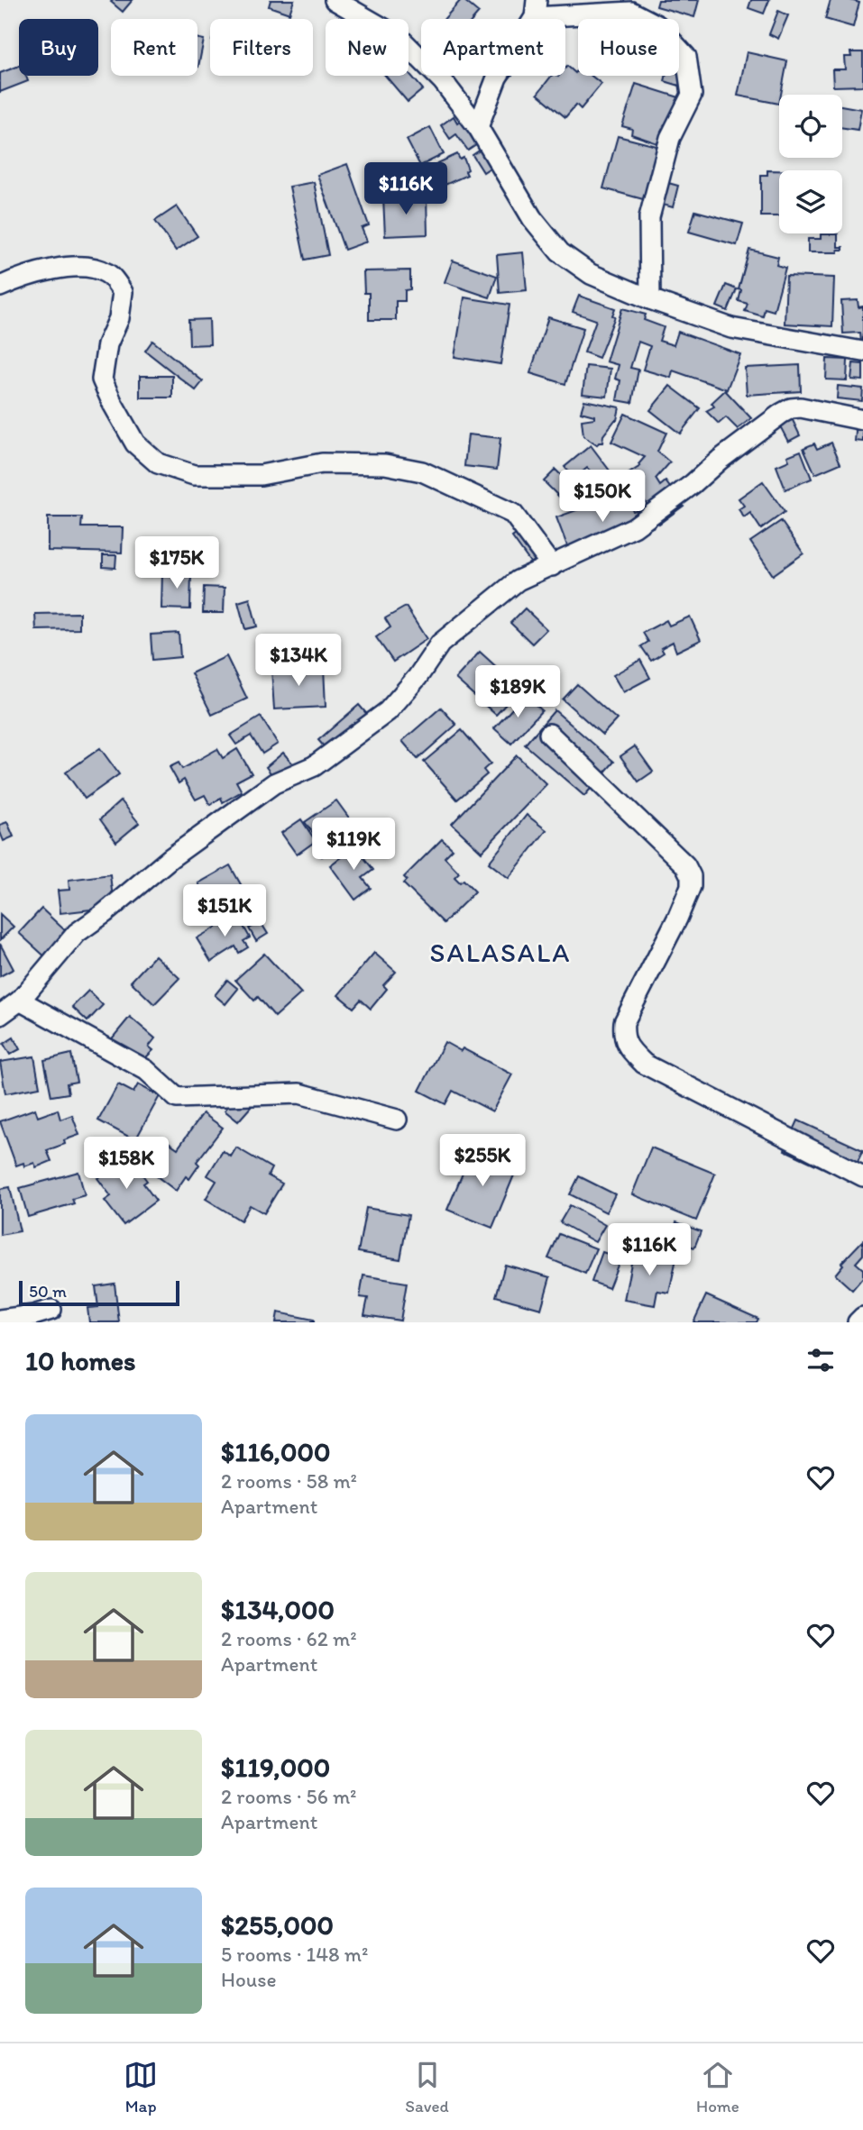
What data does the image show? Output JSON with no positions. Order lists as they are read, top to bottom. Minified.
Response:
{"districts":["SALASALA"],"scale_bar":"50 m","page":{"chip":["Buy","Rent","Filters","New","Apartment","House"],"price":["$116K","$150K","$175K","$134K","$189K","$119K","$151K","$255K","$158K","$116K"],"scale":"50 m","heading":"10 homes","list":[{"name":"$116,000","note":"2 rooms · 58 m² · Apartment"},{"name":"$134,000","note":"2 rooms · 62 m² · Apartment"},{"name":"$119,000","note":"2 rooms · 56 m² · Apartment"},{"name":"$255,000","note":"5 rooms · 148 m² · House"}],"tabs":["Map","Saved","Home"]}}
